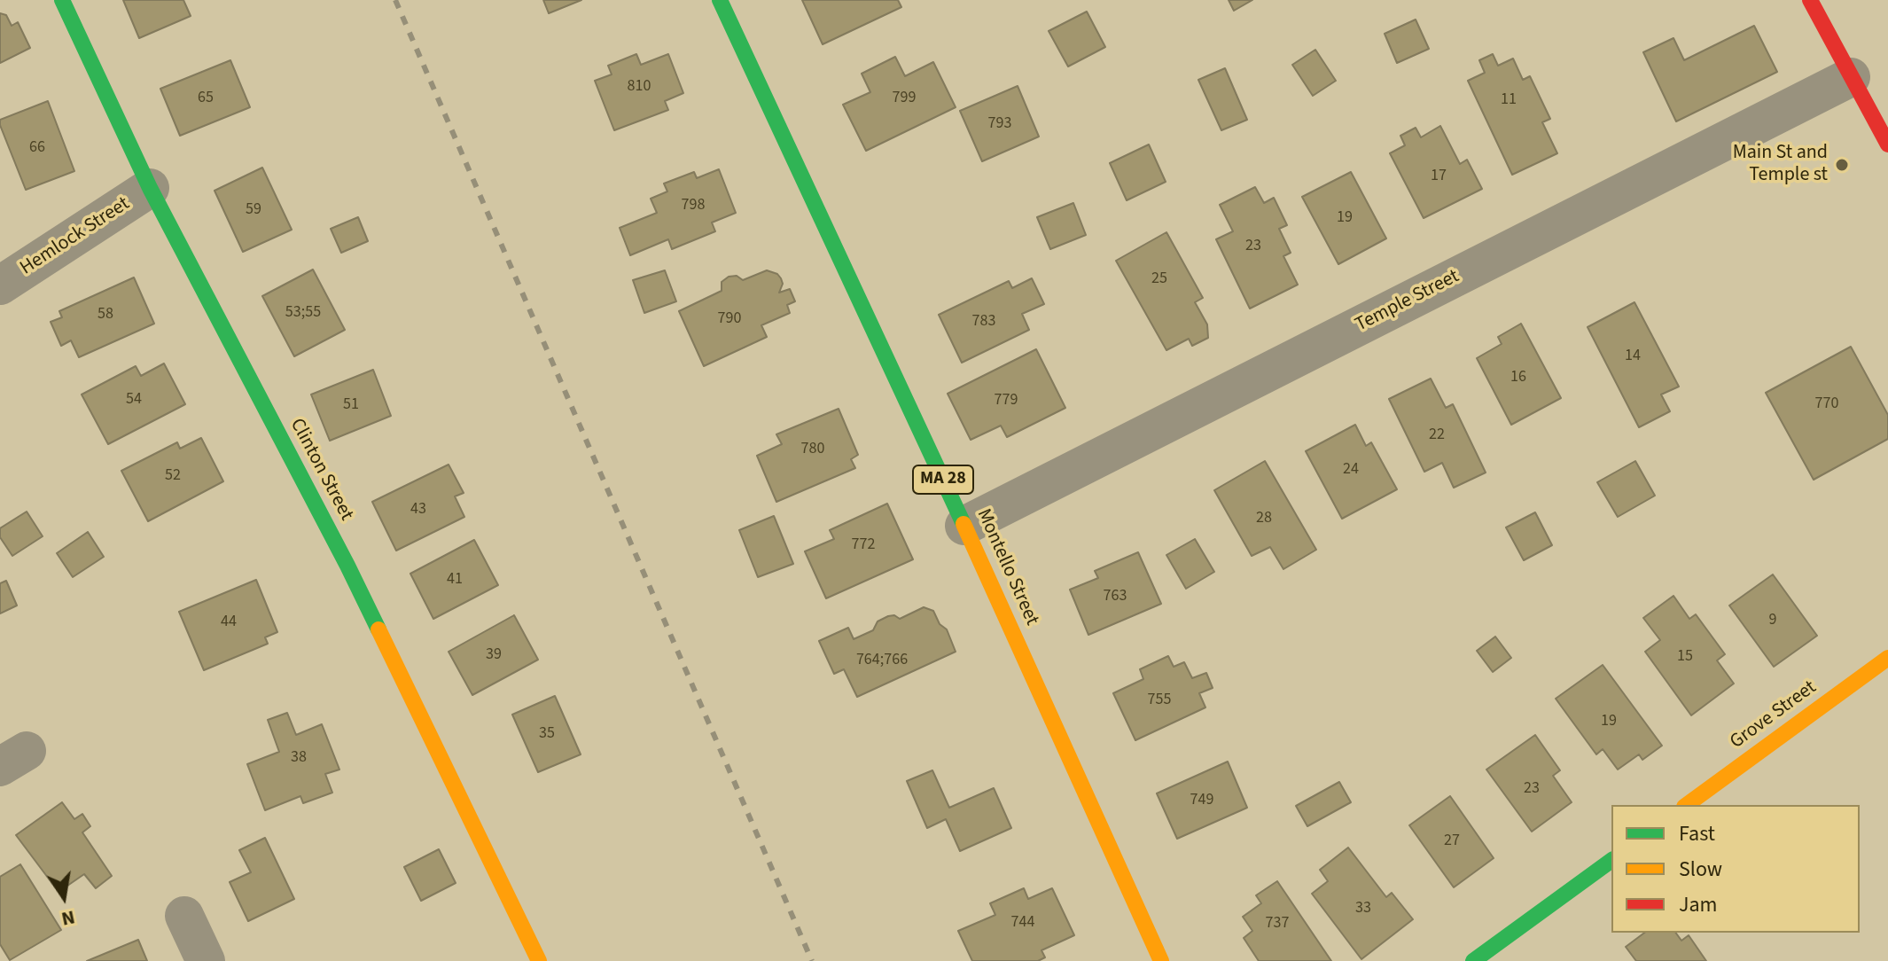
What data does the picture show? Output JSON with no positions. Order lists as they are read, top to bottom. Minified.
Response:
{"streets":{"main road":["Clinton Street","MA 28","Montello Street","Grove Street"],"street":["Hemlock Street","Temple Street"]},"crossings":[["Hemlock Street","Clinton Street"],["Temple Street","Montello Street"]],"places":["Main St and Temple st"],"house_numbers":["810","65","799","11","793","66","17","798","59","19","23","25","53;55","58","790","783","14","16","54","779","770","51","22","780","24","52","43","28","772","41","763","9","44","39","15","764;766","755","19","35","38","23","749","27","33","744","737"],"legend":["Fast","Slow","Jam"],"north":"bottom"}
